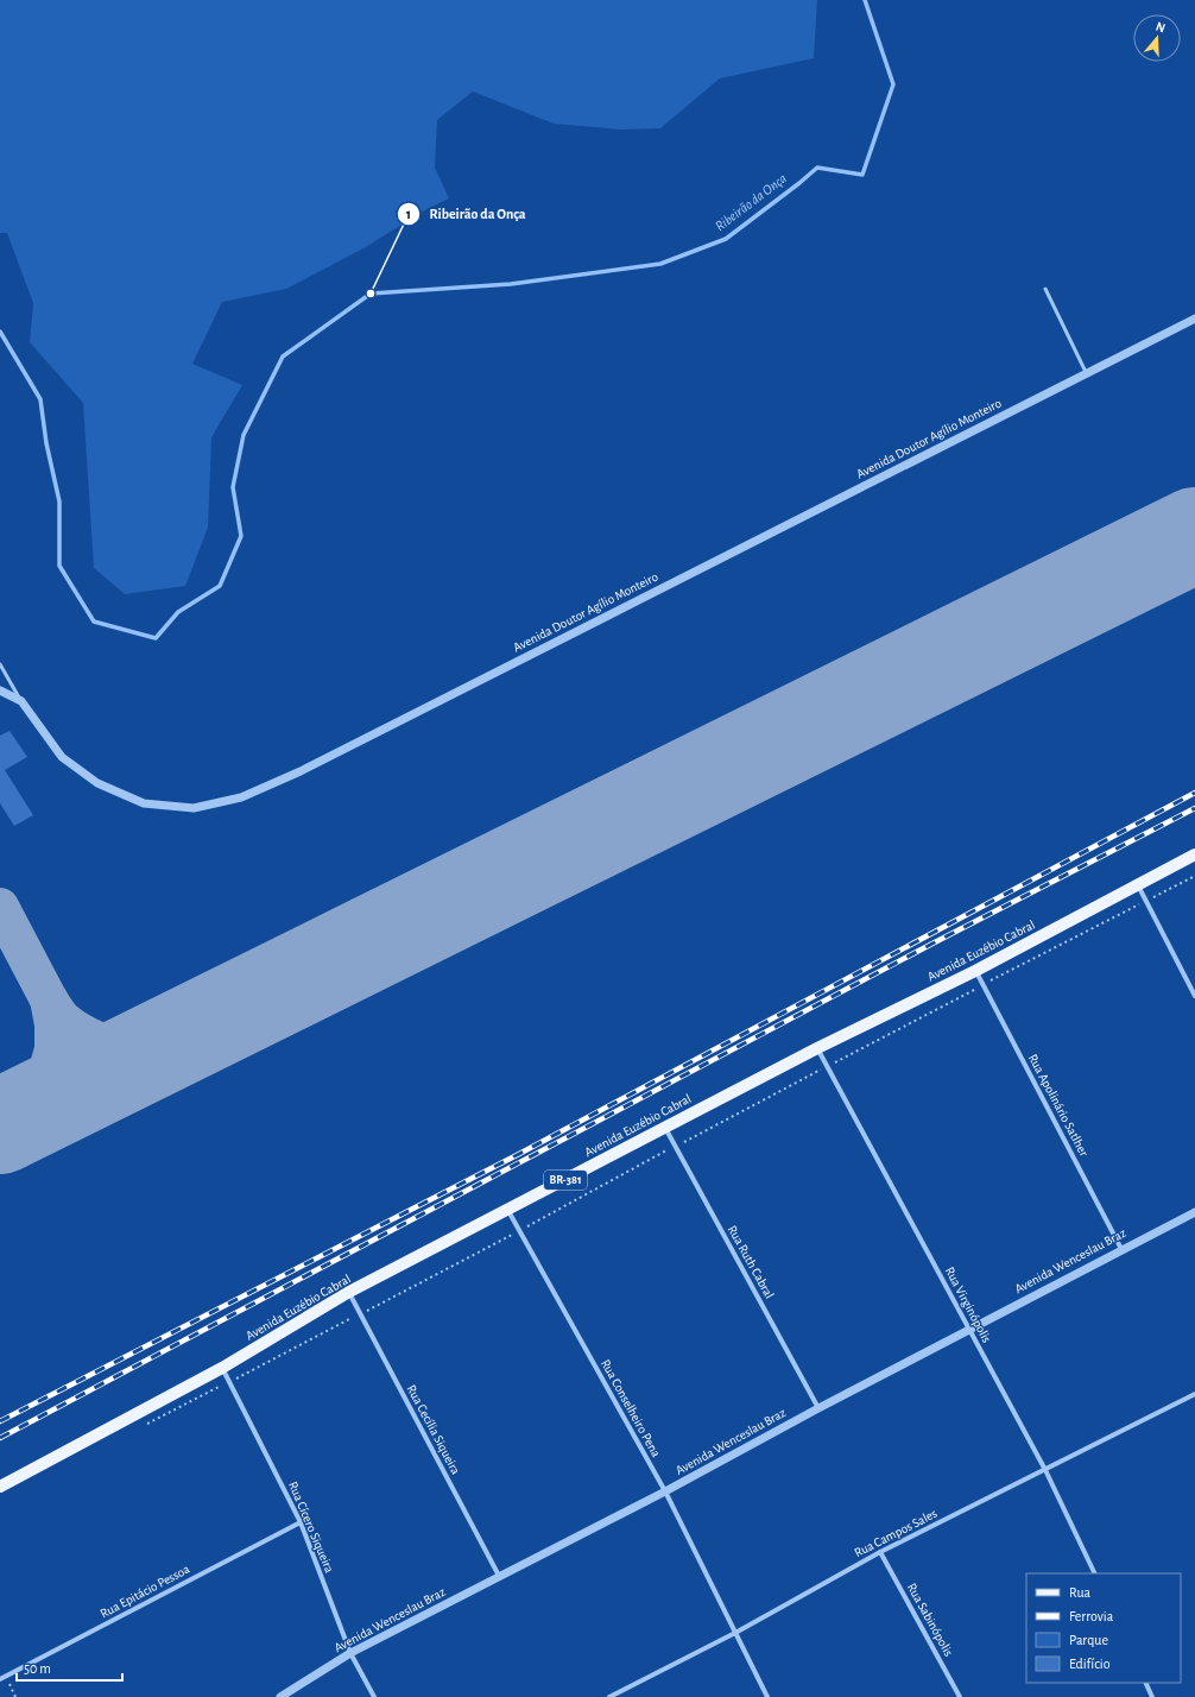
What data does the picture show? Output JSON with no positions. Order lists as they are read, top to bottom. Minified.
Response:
{"streets":{"main road":["Avenida Euzébio Cabral","BR-381"],"street":["Avenida Doutor Agílio Monteiro","Rua Apolinário Satlher","Avenida Wenceslau Braz","Rua Ruth Cabral","Rua Virginópolis","Rua Conselheiro Pena","Rua Cecília Siqueira","Rua Cícero Siqueira","Rua Campos Sales","Rua Epitácio Pessoa","Rua Sabinópolis"]},"crossings":[["Avenida Euzébio Cabral","Rua Apolinário Satlher"],["Avenida Euzébio Cabral","Rua Ruth Cabral"],["Avenida Euzébio Cabral","Rua Virginópolis"],["Avenida Euzébio Cabral","Rua Conselheiro Pena"],["Avenida Euzébio Cabral","Rua Cecília Siqueira"],["Avenida Euzébio Cabral","Rua Cícero Siqueira"],["Rua Apolinário Satlher","Avenida Wenceslau Braz"],["Avenida Wenceslau Braz","Rua Ruth Cabral"],["Avenida Wenceslau Braz","Rua Virginópolis"],["Avenida Wenceslau Braz","Rua Conselheiro Pena"],["Avenida Wenceslau Braz","Rua Cecília Siqueira"],["Avenida Wenceslau Braz","Rua Cícero Siqueira"],["Rua Virginópolis","Rua Campos Sales"],["Rua Conselheiro Pena","Rua Campos Sales"],["Rua Cícero Siqueira","Rua Epitácio Pessoa"],["Rua Campos Sales","Rua Sabinópolis"]],"water":["Ribeirão da Onça"],"places":["Ribeirão da Onça"],"legend":["Rua","Ferrovia","Parque","Edifício"],"scale_bar":"50 m","north":"top"}
